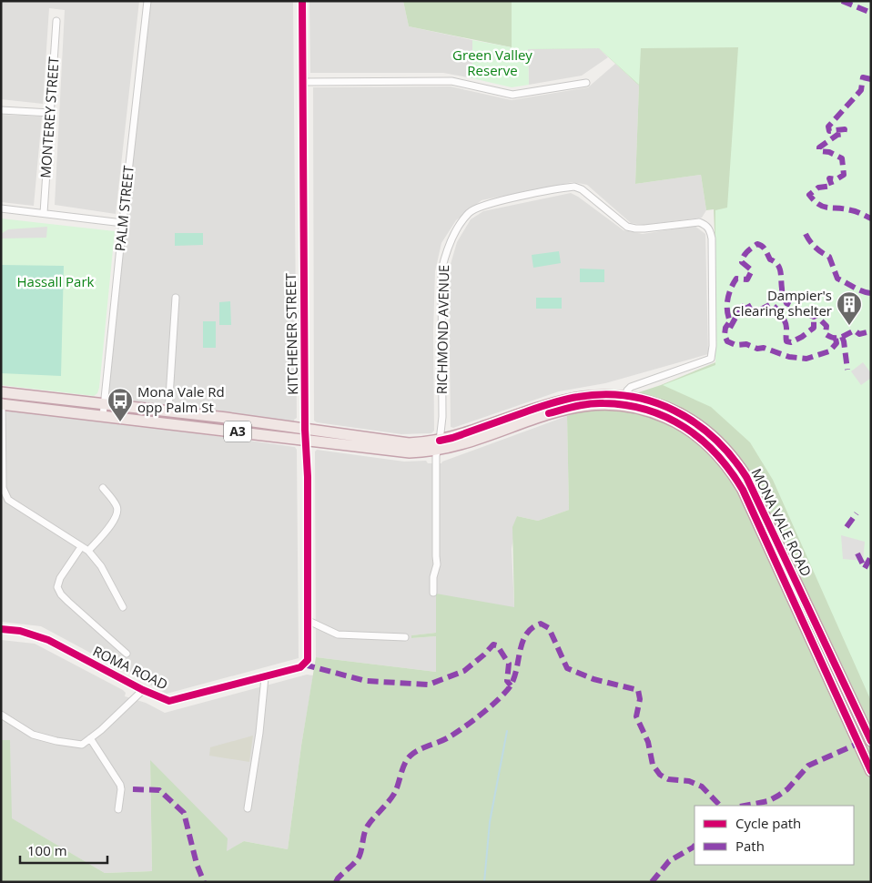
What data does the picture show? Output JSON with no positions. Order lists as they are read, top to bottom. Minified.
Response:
{"streets":{"highway":["A3","MONA VALE ROAD"],"street":["MONTEREY STREET","PALM STREET","RICHMOND AVENUE","KITCHENER STREET","ROMA ROAD"]},"crossings":[["PALM STREET","MONA VALE ROAD"],["RICHMOND AVENUE","MONA VALE ROAD"],["KITCHENER STREET","MONA VALE ROAD"],["KITCHENER STREET","ROMA ROAD"]],"parks":["Green Valley Reserve","Hassall Park"],"places":{"building":["Dampier's Clearing shelter"],"bus stop":["Mona Vale Rd opp Palm St"]},"legend":["Cycle path","Path"],"scale_bar":"100 m"}
